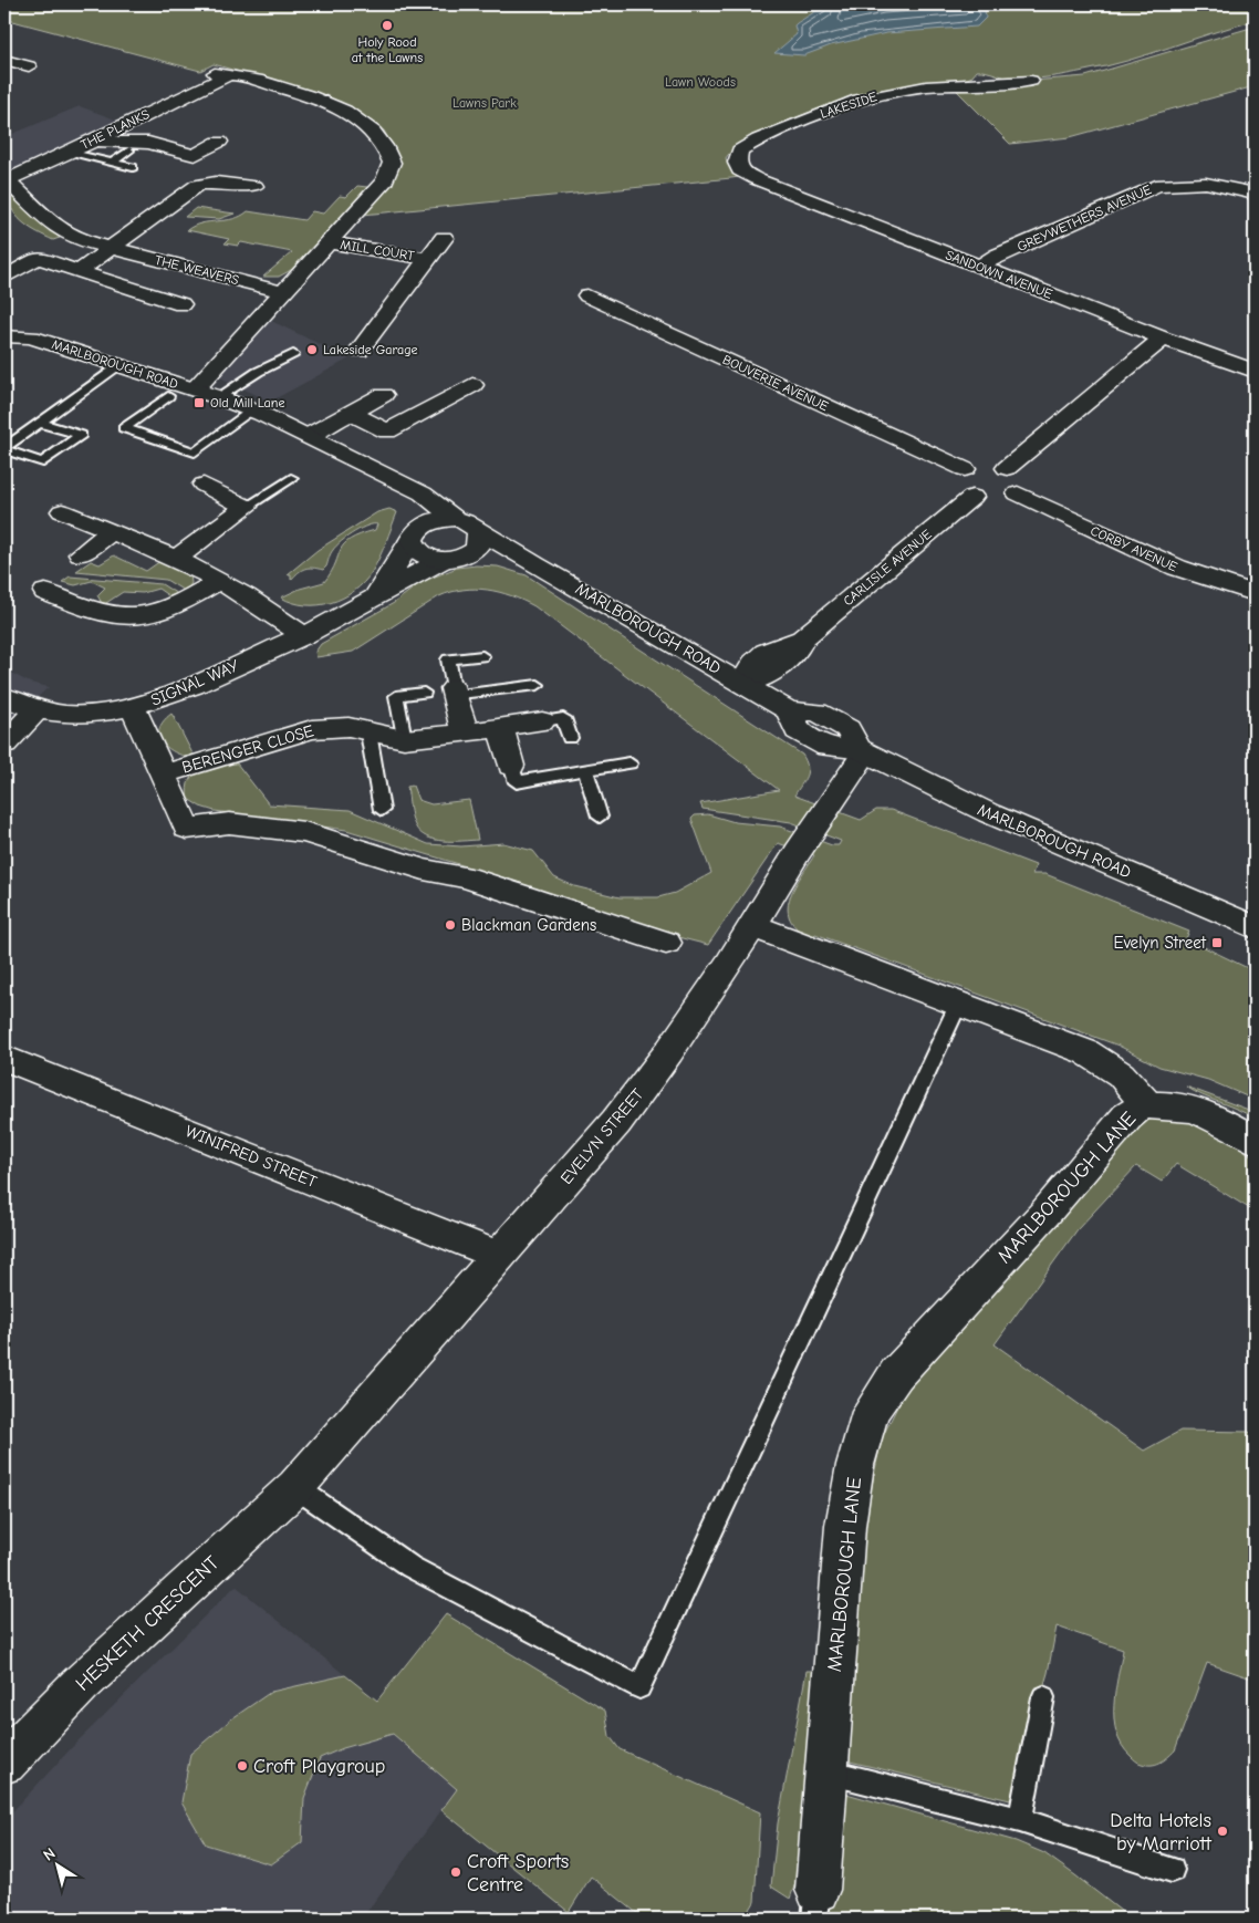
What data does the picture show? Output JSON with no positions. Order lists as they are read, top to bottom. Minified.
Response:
{"streets":{"street":["LAKESIDE","THE PLANKS","GREYWETHERS AVENUE","MILL COURT","THE WEAVERS","SANDOWN AVENUE","MARLBOROUGH ROAD","BOUVERIE AVENUE","CORBY AVENUE","CARLISLE AVENUE","SIGNAL WAY","BERENGER CLOSE","EVELYN STREET","WINIFRED STREET","MARLBOROUGH LANE","HESKETH CRESCENT"]},"crossings":[["LAKESIDE","SANDOWN AVENUE"],["THE PLANKS","MILL COURT"],["THE PLANKS","THE WEAVERS"],["GREYWETHERS AVENUE","SANDOWN AVENUE"],["MARLBOROUGH ROAD","CARLISLE AVENUE"],["MARLBOROUGH ROAD","SIGNAL WAY"],["MARLBOROUGH ROAD","EVELYN STREET"],["EVELYN STREET","WINIFRED STREET"],["EVELYN STREET","MARLBOROUGH LANE"],["EVELYN STREET","HESKETH CRESCENT"]],"parks":["Lawn Woods","Lawns Park"],"places":{"other":["Holy Rood at the Lawns","Lakeside Garage","Blackman Gardens","Croft Playgroup","Delta Hotels by Marriott","Croft Sports Centre"],"transit":["Old Mill Lane","Evelyn Street"]},"north":"top left"}
